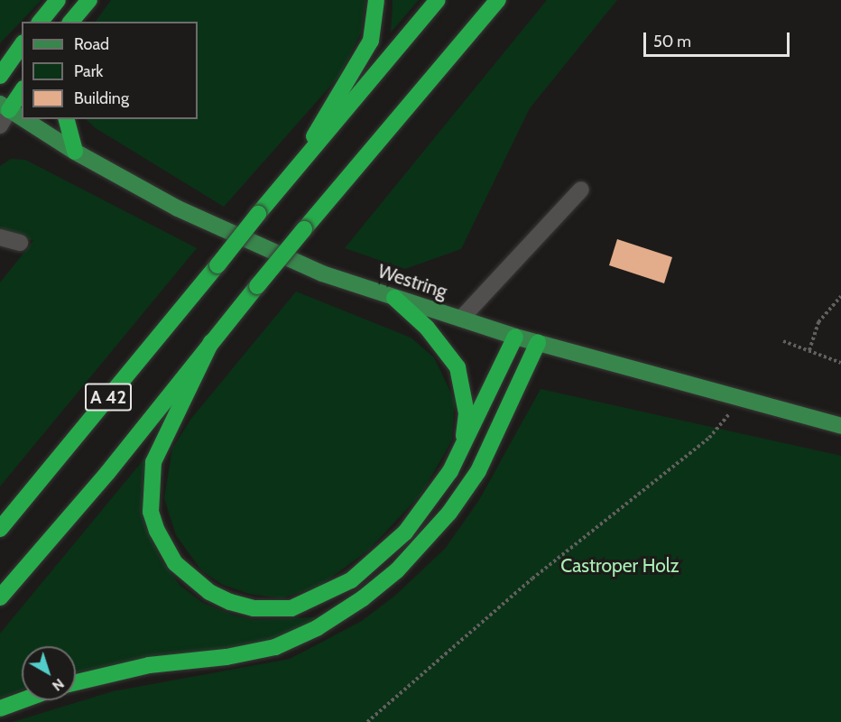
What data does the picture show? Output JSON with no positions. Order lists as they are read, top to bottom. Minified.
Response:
{"streets":{"highway":["A 42"],"main road":["Westring"]},"parks":["Castroper Holz"],"legend":["Road","Park","Building"],"scale_bar":"50 m","north":"bottom right"}
